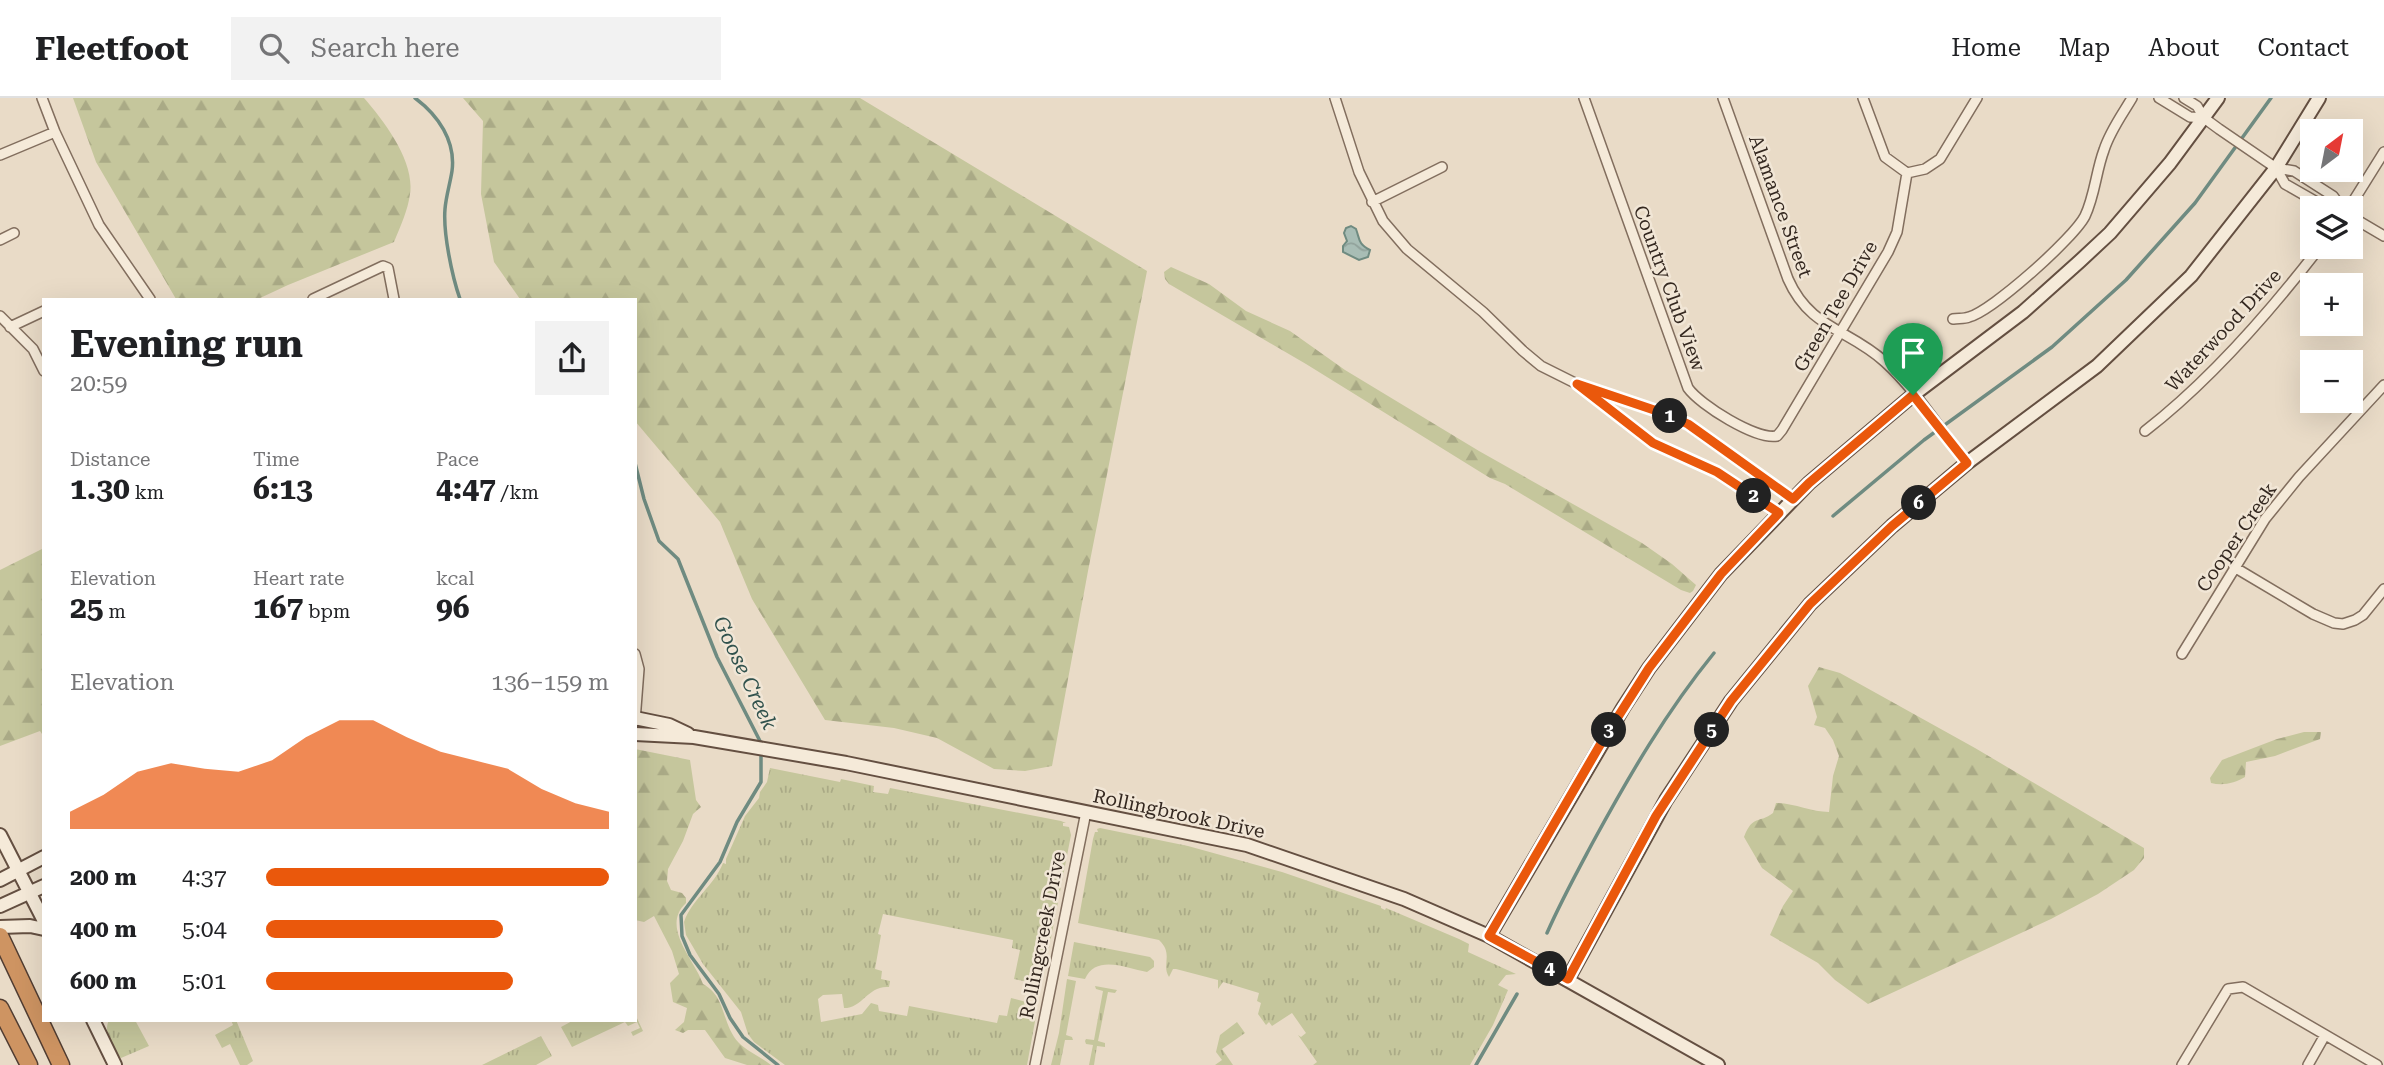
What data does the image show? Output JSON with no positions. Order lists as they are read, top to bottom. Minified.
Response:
{"streets":{"street":["Alamance Street","Country Club View","Green Tee Drive","Waterwood Drive","Cooper Creek","Rollingbrook Drive","Rollingcreek Drive"]},"crossings":[["Alamance Street","Green Tee Drive"],["Country Club View","Green Tee Drive"],["Rollingbrook Drive","Rollingcreek Drive"]],"water":["Goose Creek"],"north":"top right","page":{"header":"Fleetfoot","search":"Search here","nav":["Home","Map","About","Contact"],"map_buttons":["+","−"],"heading":["Evening run","20:59"],"pins":["1","2","6","3","5","4"],"stats":[["Distance","1.30 km"],["Time","6:13"],["Pace","4:47 /km"],["Elevation","25 m"],["Heart rate","167 bpm"],["kcal","96"]],"chart":["Elevation","136–159 m"],"list":[{"name":"200 m","note":"4:37"},{"name":"400 m","note":"5:04"},{"name":"600 m","note":"5:01"}]}}
